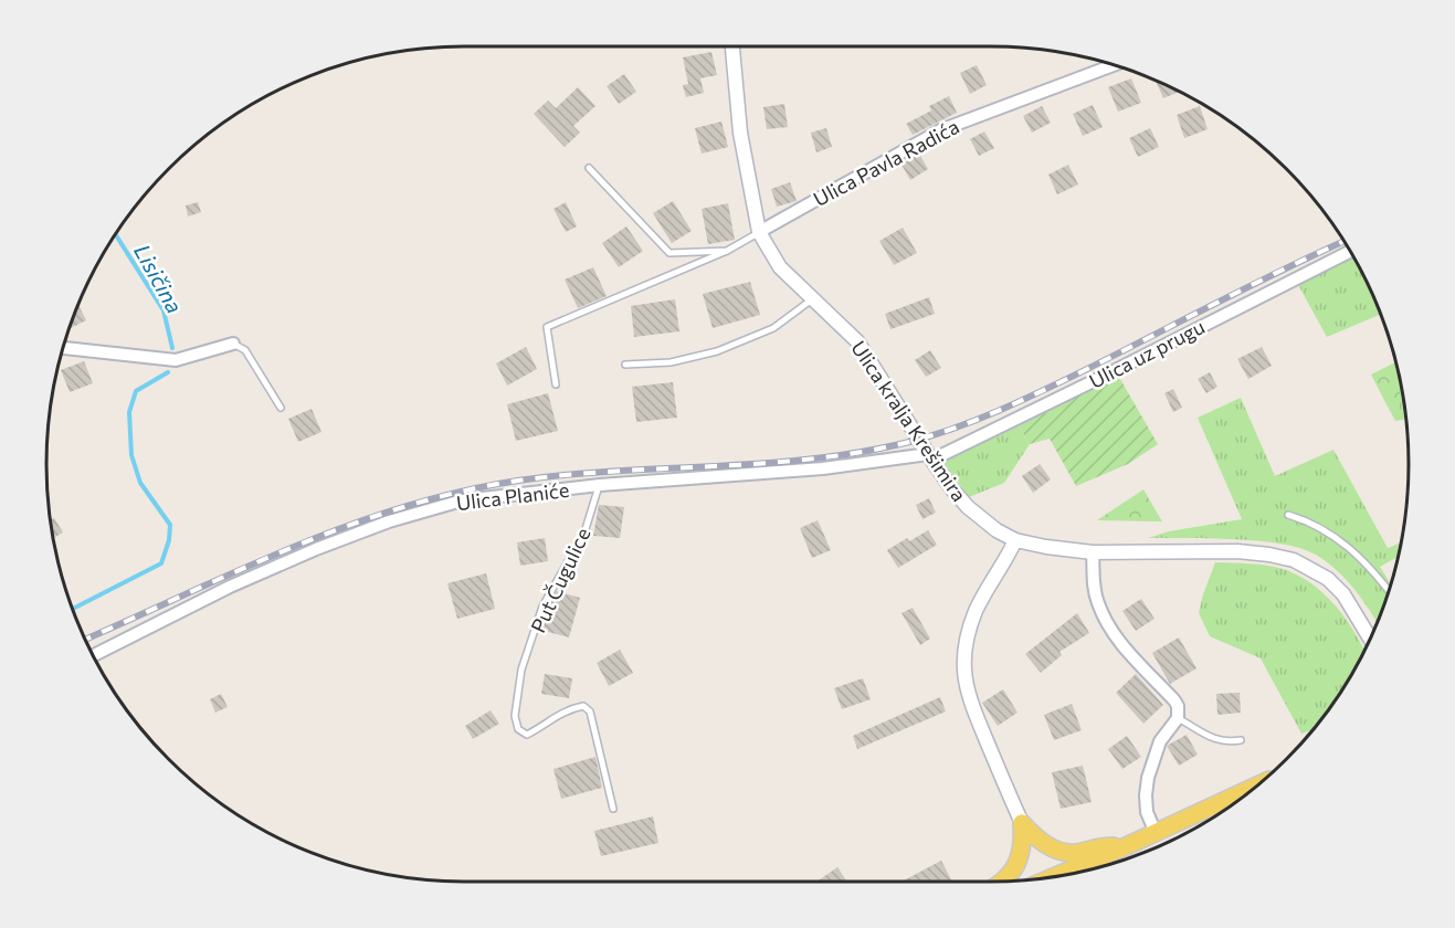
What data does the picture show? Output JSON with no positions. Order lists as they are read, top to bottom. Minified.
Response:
{"streets":{"street":["Ulica Pavla Radića","Ulica uz prugu","Ulica kralja Krešimira","Ulica Planiće"],"lane":["Put Čugulice"]},"crossings":[["Ulica Pavla Radića","Ulica kralja Krešimira"],["Ulica uz prugu","Ulica kralja Krešimira"],["Ulica uz prugu","Ulica Planiće"],["Ulica kralja Krešimira","Ulica Planiće"],["Ulica Planiće","Put Čugulice"]],"water":["Lisičina"]}
